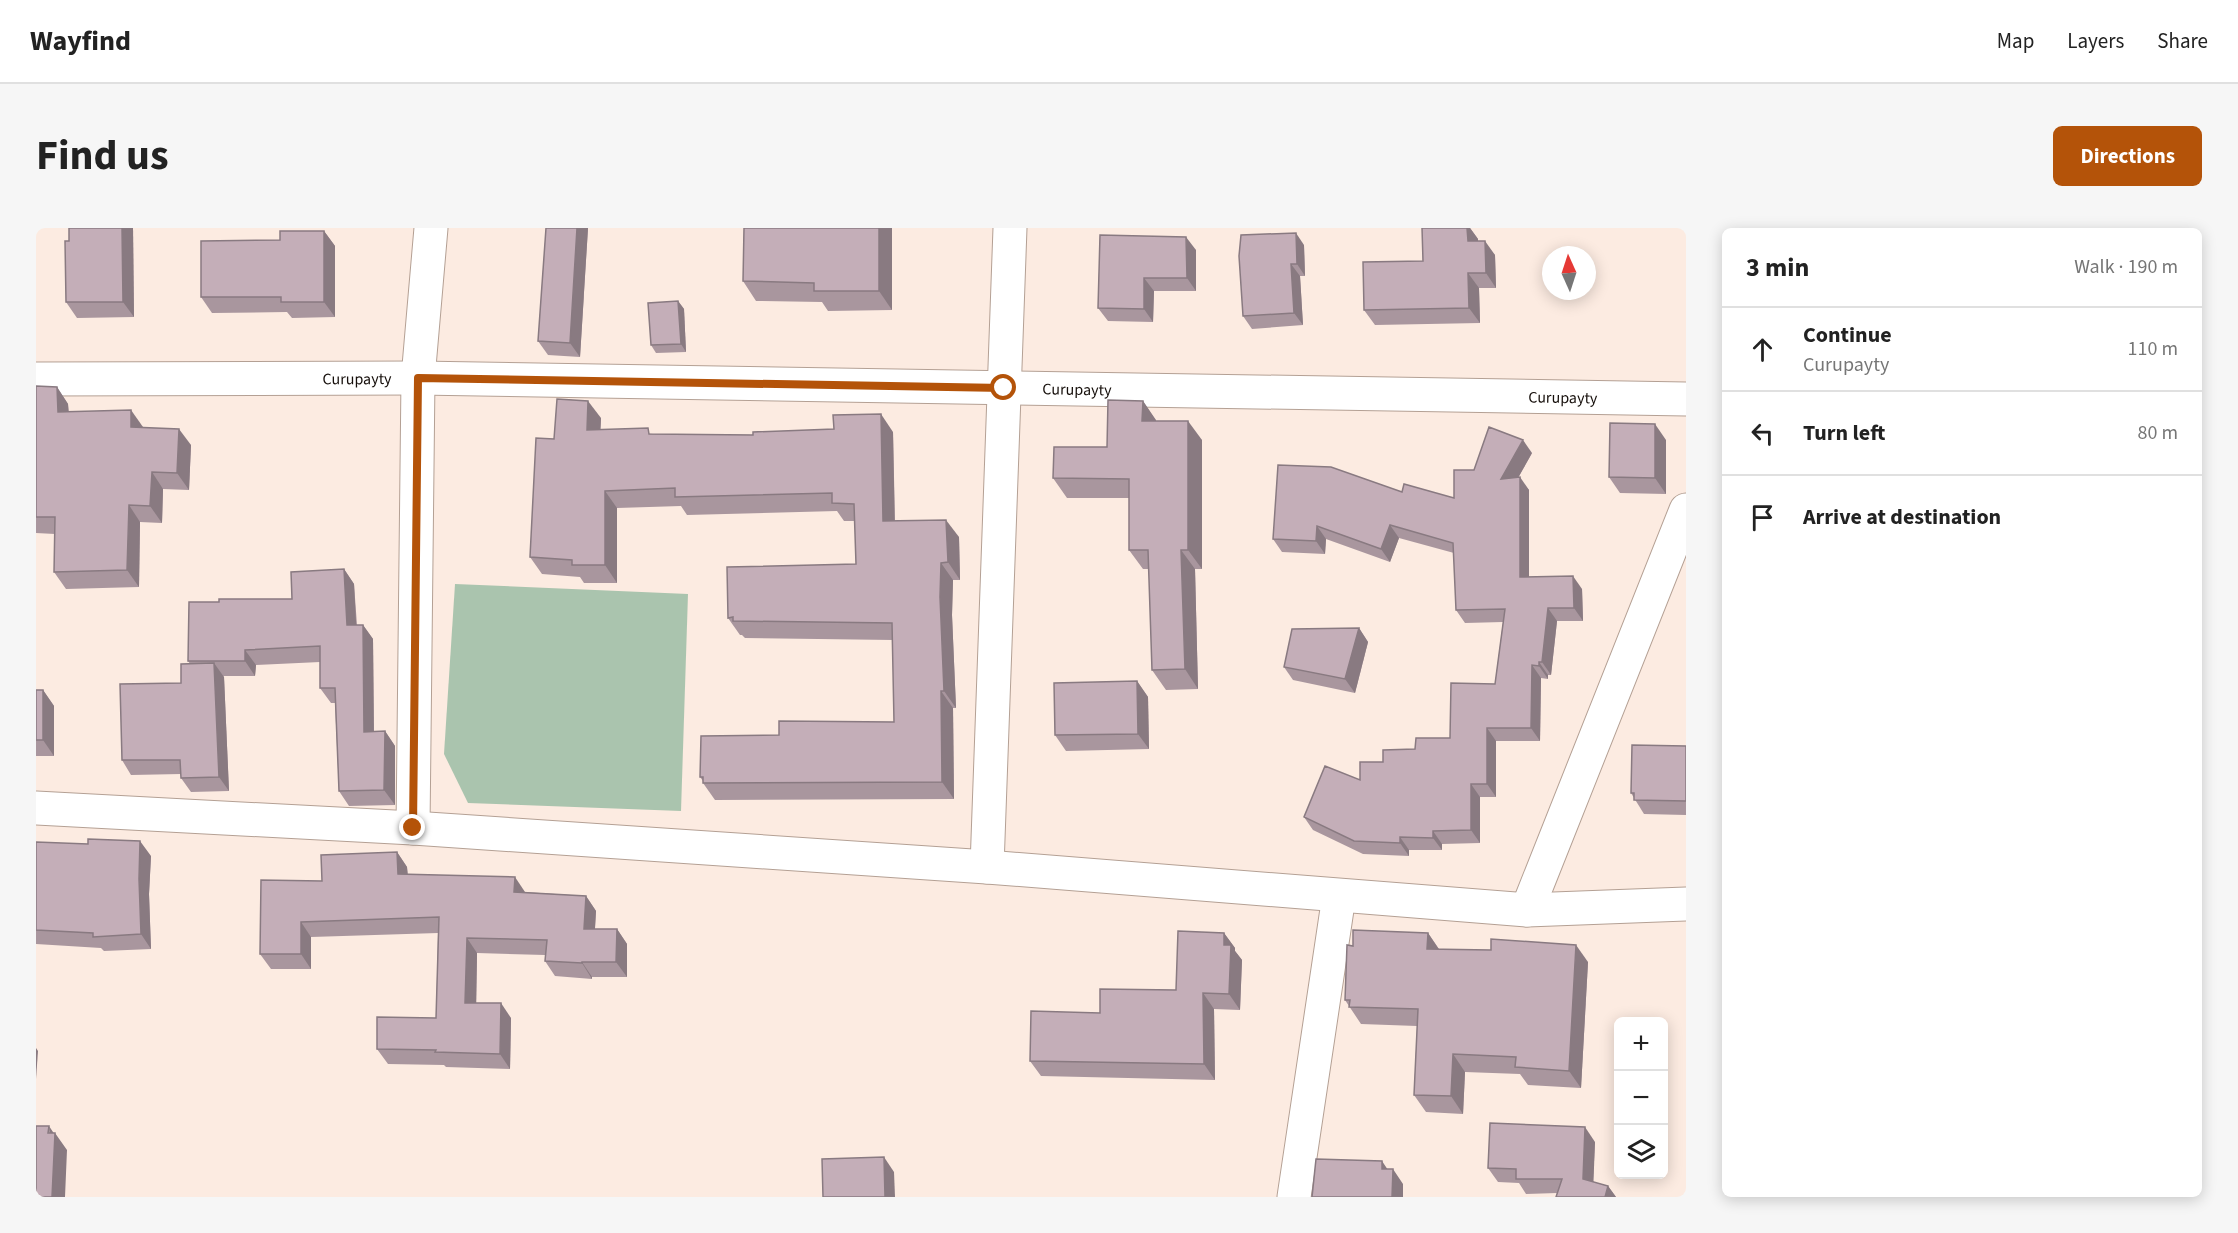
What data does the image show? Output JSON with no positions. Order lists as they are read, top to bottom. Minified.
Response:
{"streets":{"street":["Curupayty"]},"north":"top","page":{"header":"Wayfind","nav":["Map","Layers","Share"],"title":"Find us","buttons":"Directions","heading":["3 min","Walk · 190 m"],"list":[["Continue","Curupayty","110 m"],["Turn left","80 m"],"Arrive at destination"],"map_buttons":["+","−"]}}
